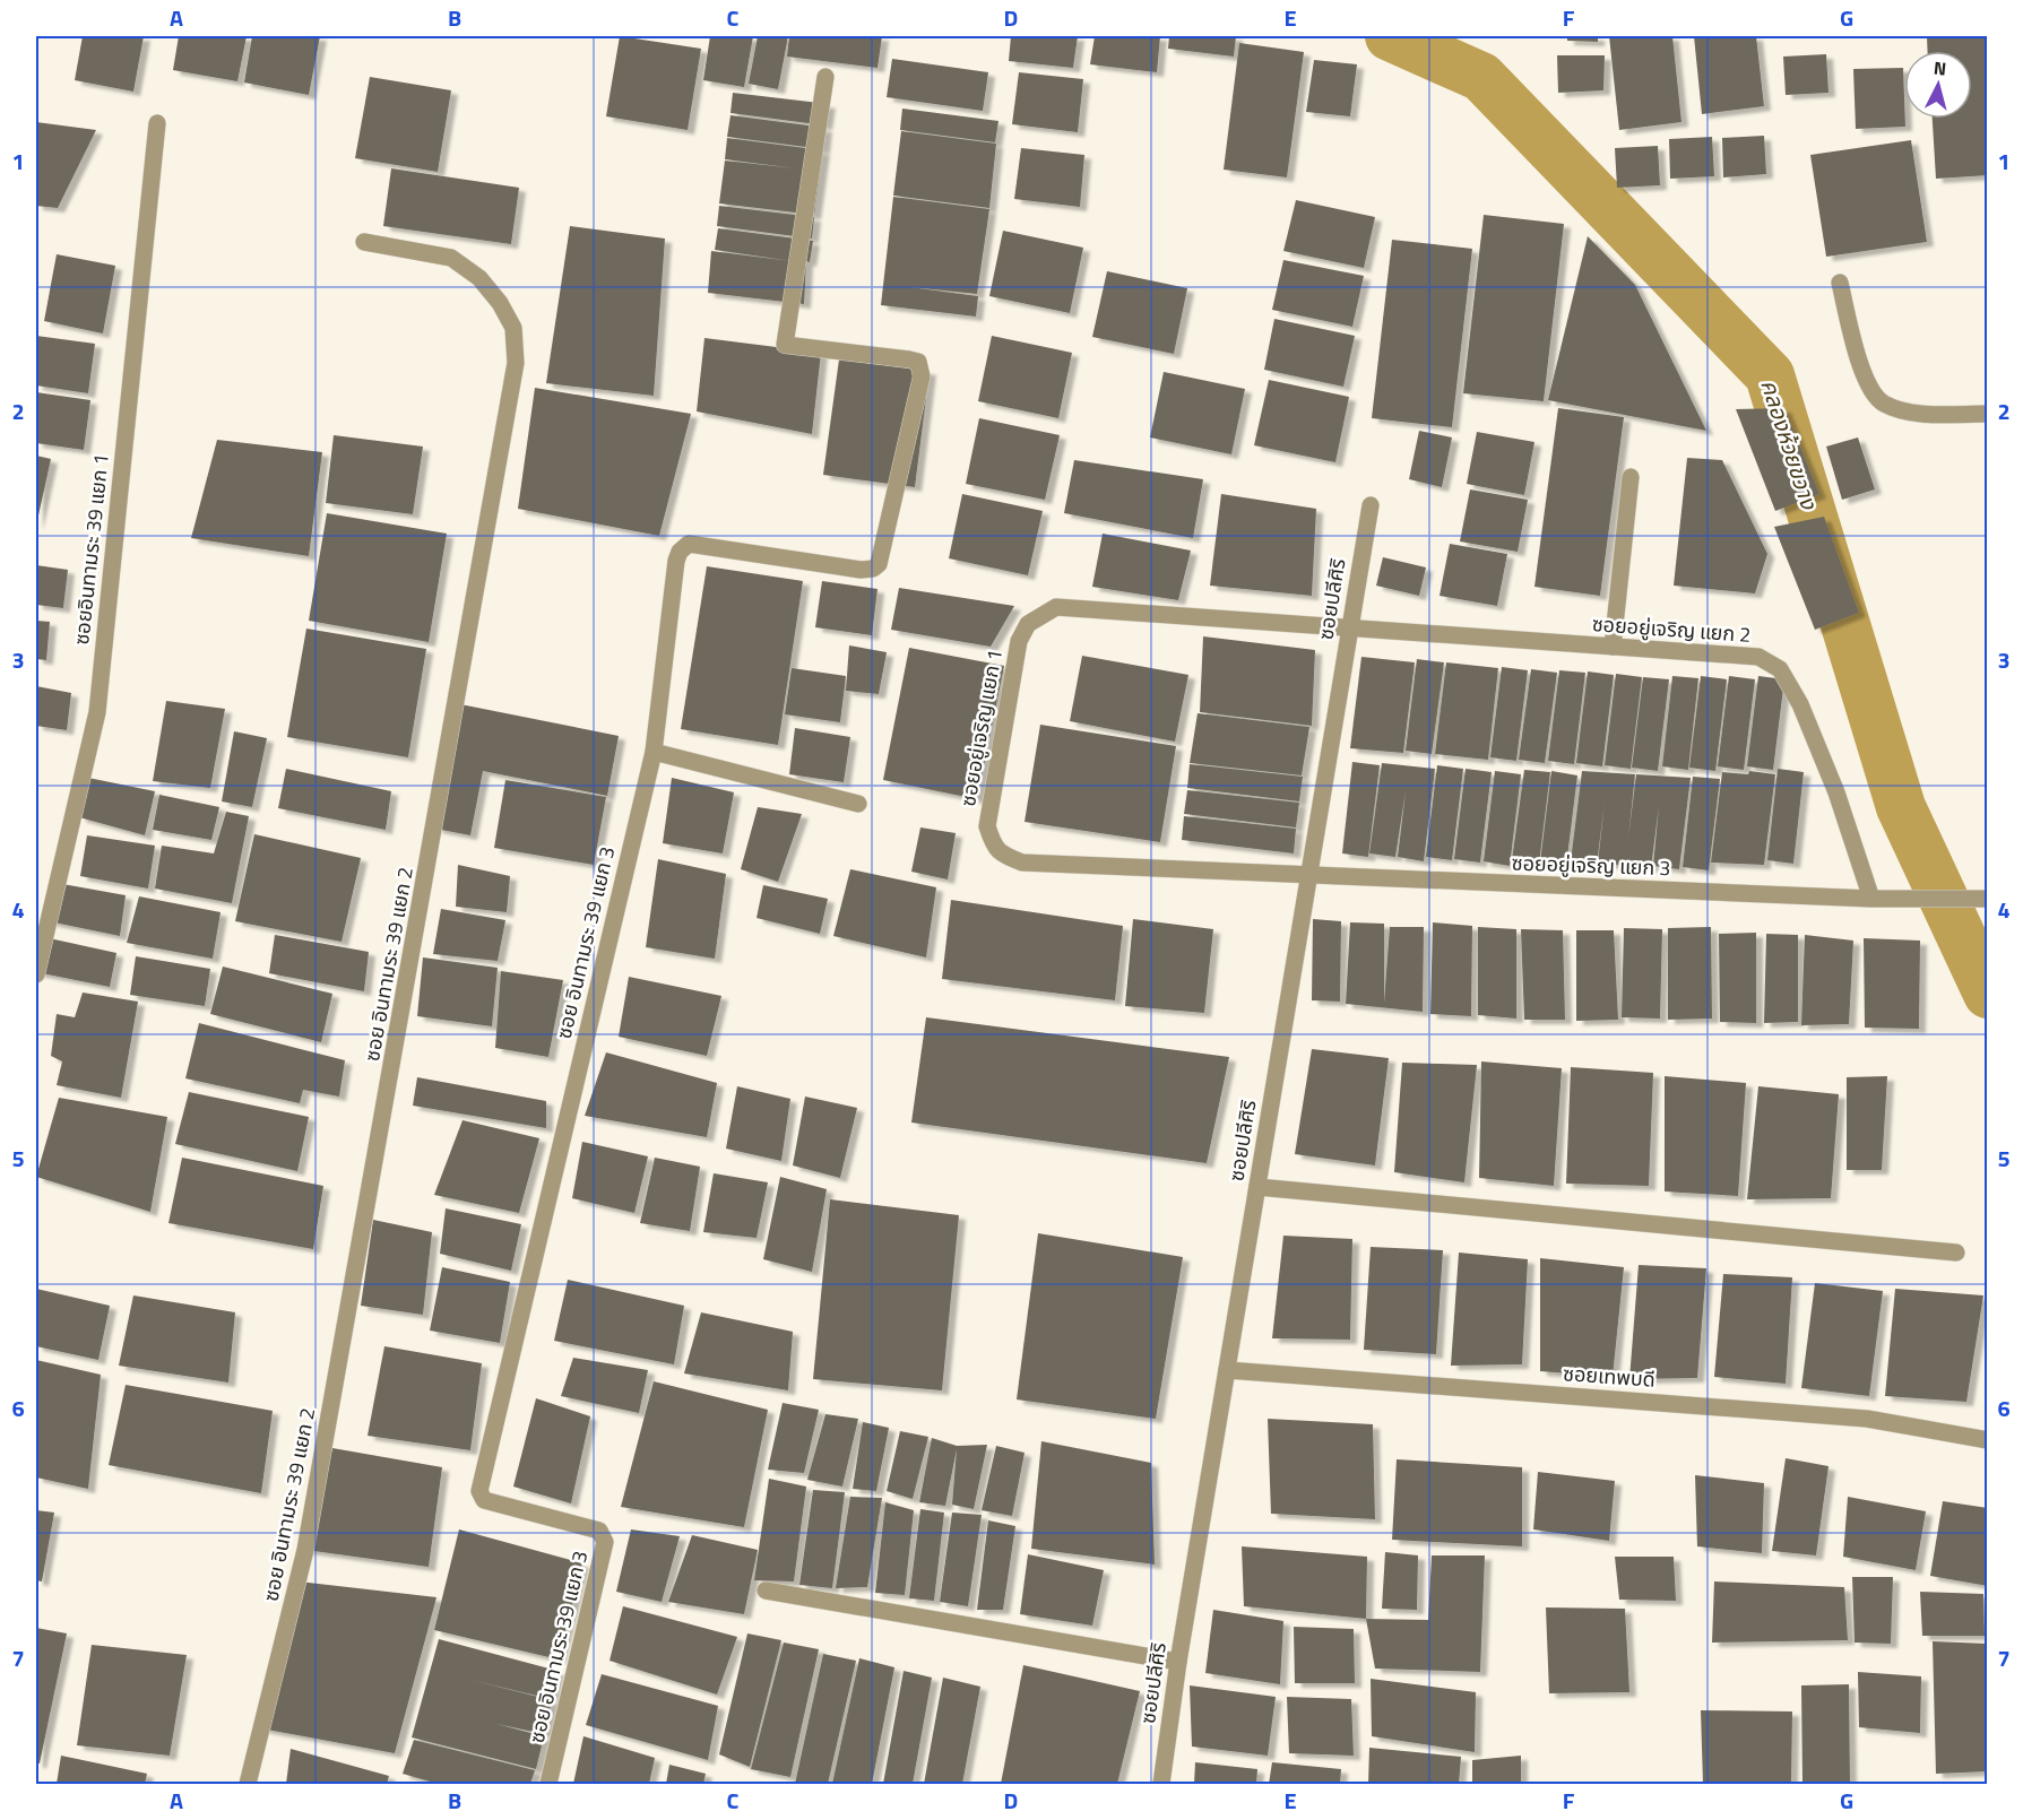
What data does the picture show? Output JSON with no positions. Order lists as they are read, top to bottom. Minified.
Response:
{"streets":{"street":["ซอยอินทามระ 39 แยก 1","ซอยปลีศิริ","ซอยอยู่เจริญ แยก 2","ซอยอยู่เจริญ แยก 1","ซอยอยู่เจริญ แยก 3","ซอย อินทามระ 39 แยก 3","ซอย อินทามระ 39 แยก 2","ซอยเทพบดี"]},"crossings":[["ซอยปลีศิริ","ซอยอยู่เจริญ แยก 2"],["ซอยปลีศิริ","ซอยอยู่เจริญ แยก 1"],["ซอยปลีศิริ","ซอยอยู่เจริญ แยก 3"],["ซอยปลีศิริ","ซอยเทพบดี"],["ซอยอยู่เจริญ แยก 2","ซอยอยู่เจริญ แยก 1"],["ซอยอยู่เจริญ แยก 2","ซอยอยู่เจริญ แยก 3"],["ซอยอยู่เจริญ แยก 1","ซอยอยู่เจริญ แยก 3"]],"water":["คลองห้วยขวาง"],"north":"top","grid":{"columns":["A","B","C","D","E","F","G"],"rows":["1","2","3","4","5","6","7"]}}
